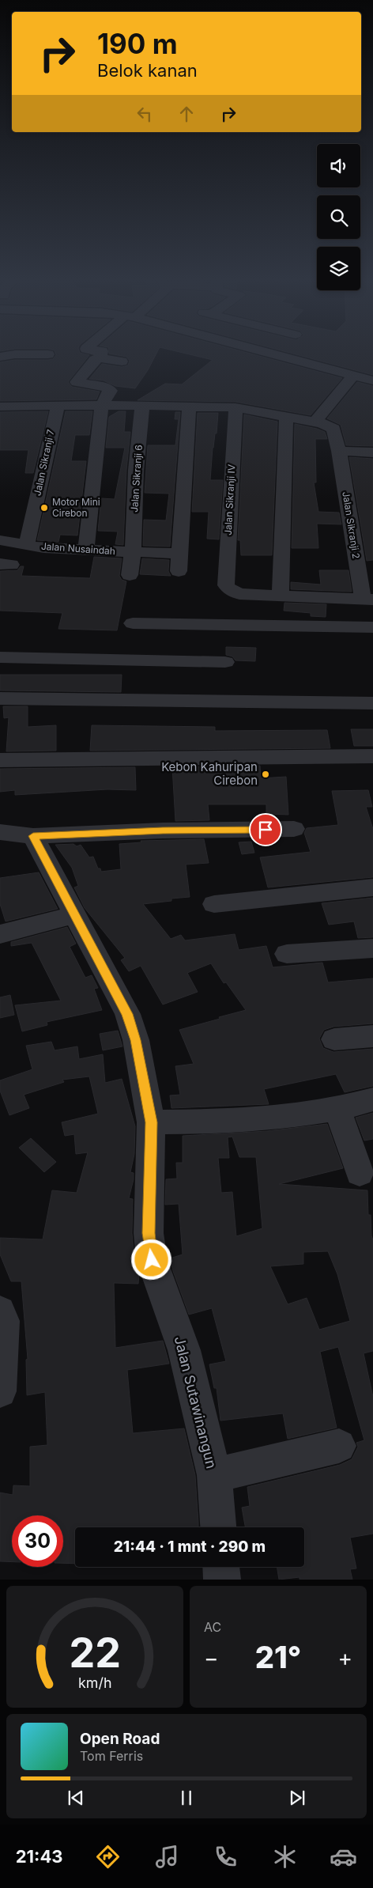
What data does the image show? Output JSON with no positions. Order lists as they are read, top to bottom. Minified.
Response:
{"streets":{"street":["Jalan Sikranji 7","Jalan Sikranji 6","Jalan Sikranji IV","Jalan Sikranji 2","Jalan Nusaindah","Jalan Sutawinangun"]},"crossings":[["Jalan Sikranji 7","Jalan Nusaindah"],["Jalan Sikranji 6","Jalan Nusaindah"]],"places":["Motor Mini Cirebon","Kebon Kahuripan Cirebon"],"page":{"turn":["190 m","Belok kanan"],"limit":"30","trip":"21:44 · 1 mnt · 290 m","tile":"AC","heat":["−","21°","+"],"song":["Open Road","Tom Ferris"],"tabs":"21:43","gauge":["22","km/h"]}}
